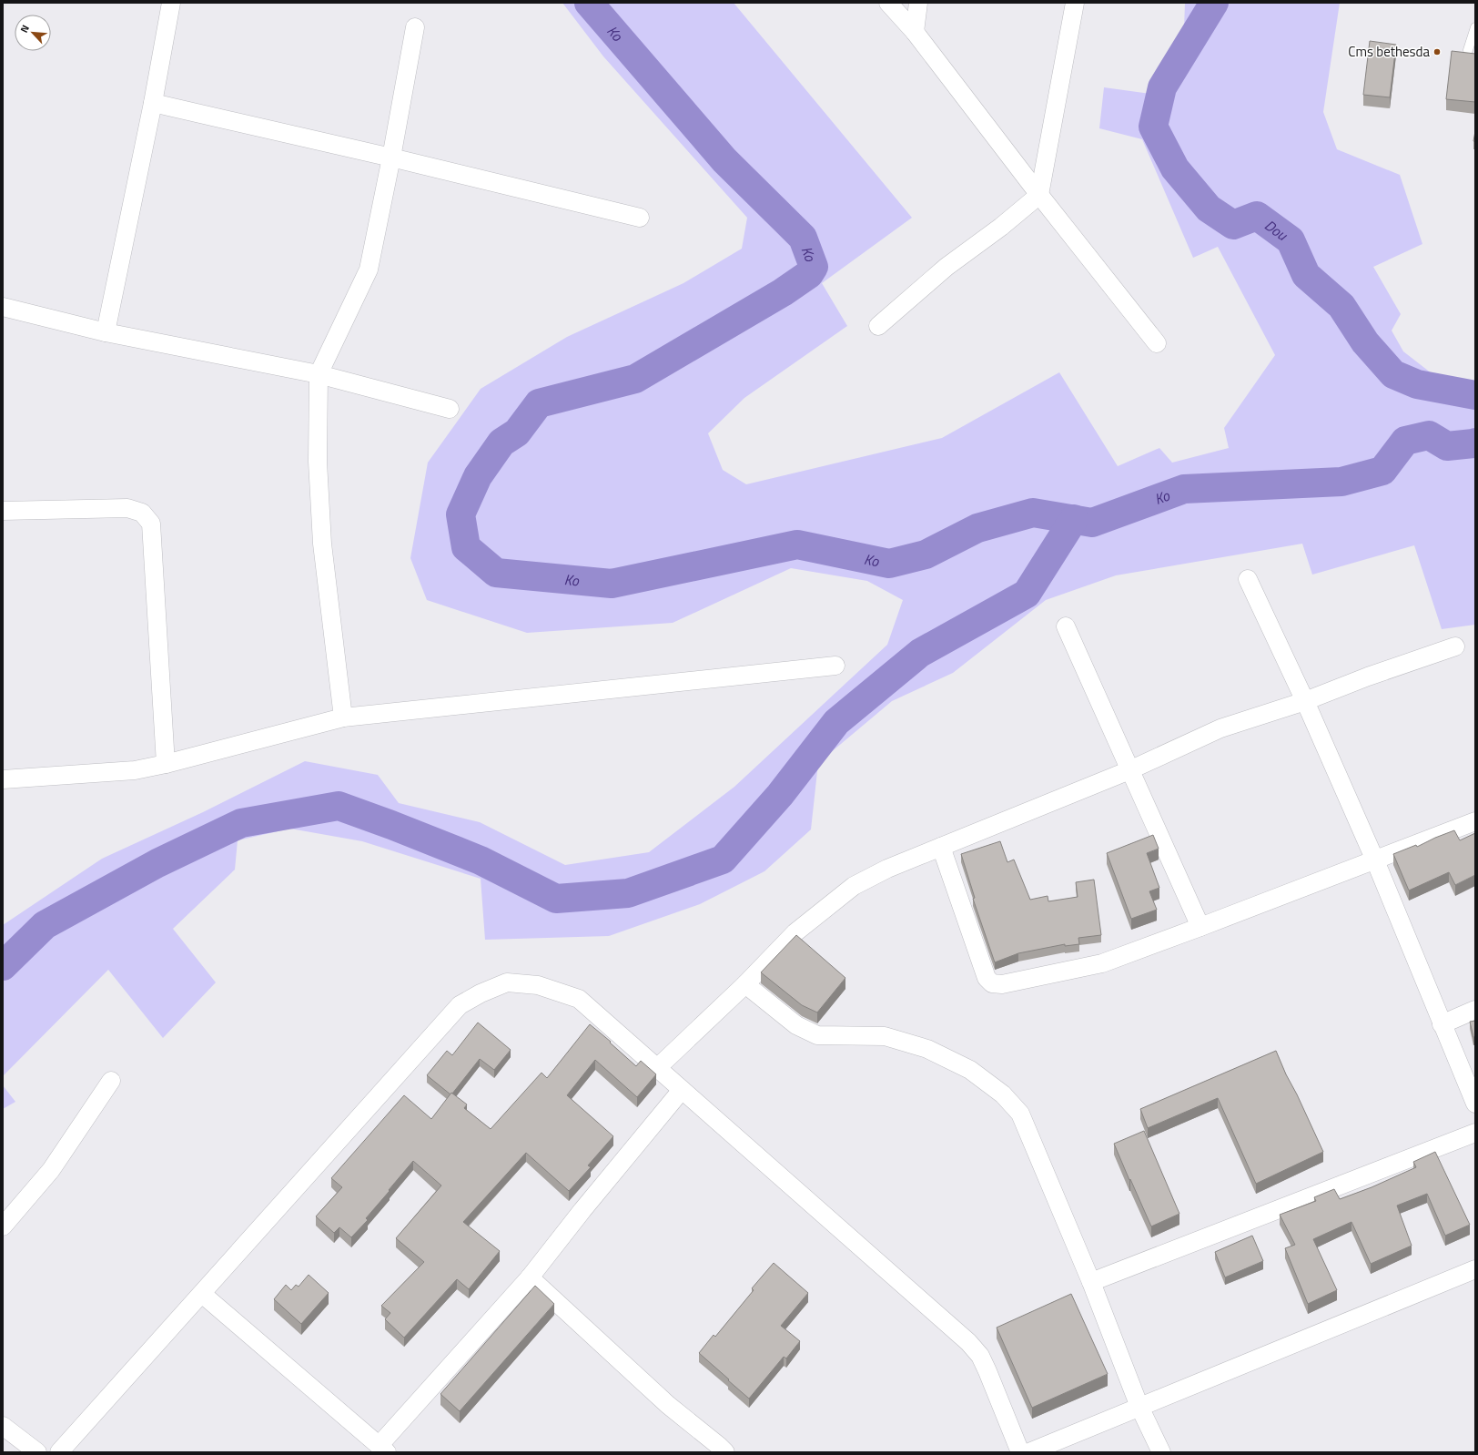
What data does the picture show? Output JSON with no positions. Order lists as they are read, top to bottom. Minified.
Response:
{"water":["Ko","Dou"],"places":["Cms bethesda"],"north":"top left"}
